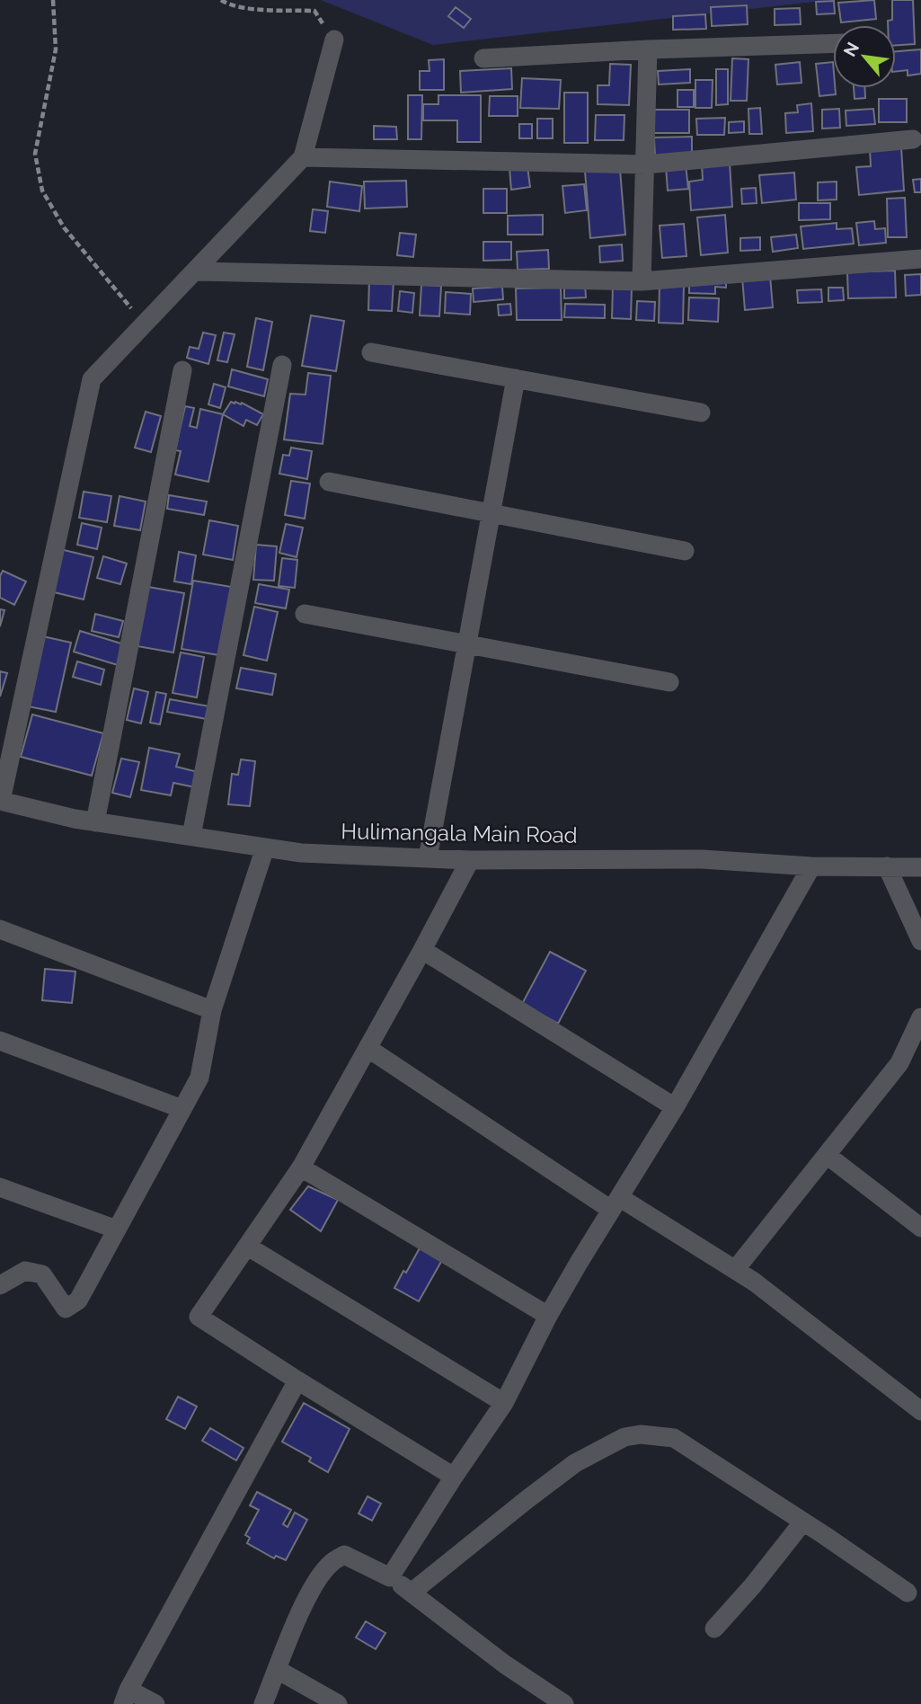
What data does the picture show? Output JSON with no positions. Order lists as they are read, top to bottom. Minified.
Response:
{"streets":{"street":["Hulimangala Main Road"]},"north":"top left"}
